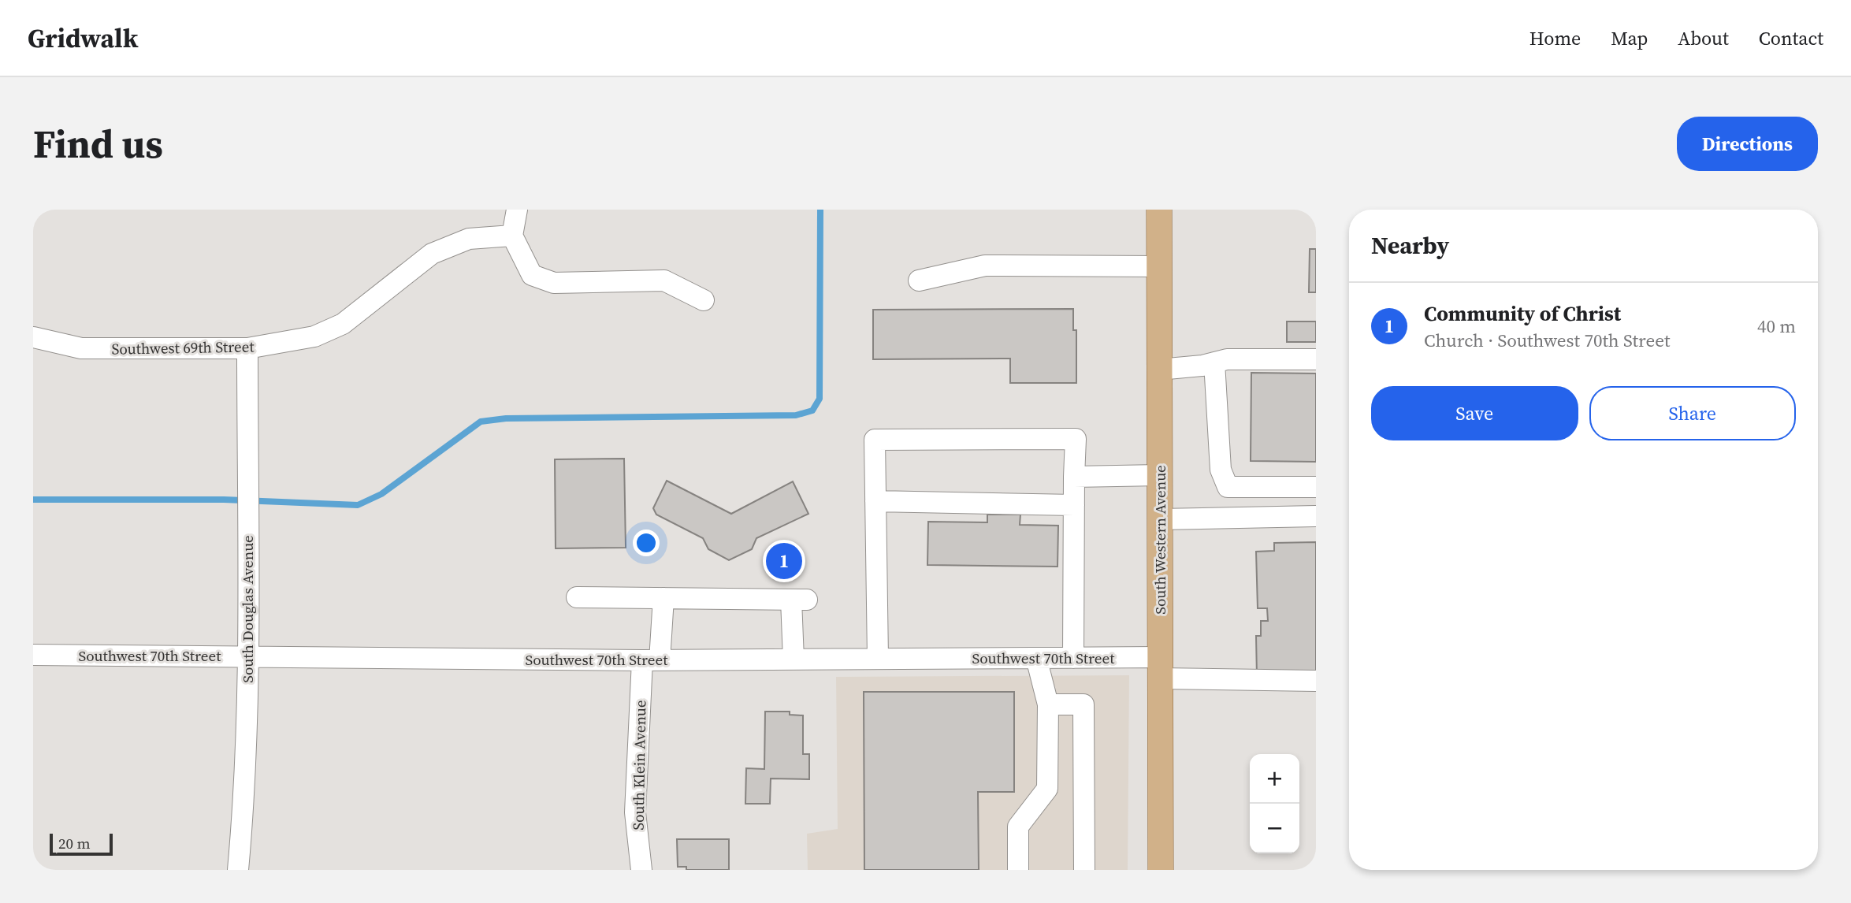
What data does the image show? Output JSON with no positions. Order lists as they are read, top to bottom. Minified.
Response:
{"streets":{"main road":["South Western Avenue"],"street":["Southwest 69th Street","South Douglas Avenue","Southwest 70th Street","South Klein Avenue"]},"crossings":[["Southwest 69th Street","South Douglas Avenue"],["South Western Avenue","Southwest 70th Street"],["South Douglas Avenue","Southwest 70th Street"],["Southwest 70th Street","South Klein Avenue"]],"scale_bar":"20 m","page":{"header":"Gridwalk","nav":["Home","Map","About","Contact"],"buttons":["Directions",["Save","Share"]],"title":"Find us","heading":"Nearby","list":[{"mark":"1","name":"Community of Christ","note":"Church · Southwest 70th Street","value":"40 m"}],"pins":"1","map_buttons":["+","−"],"scale":"20 m"}}
